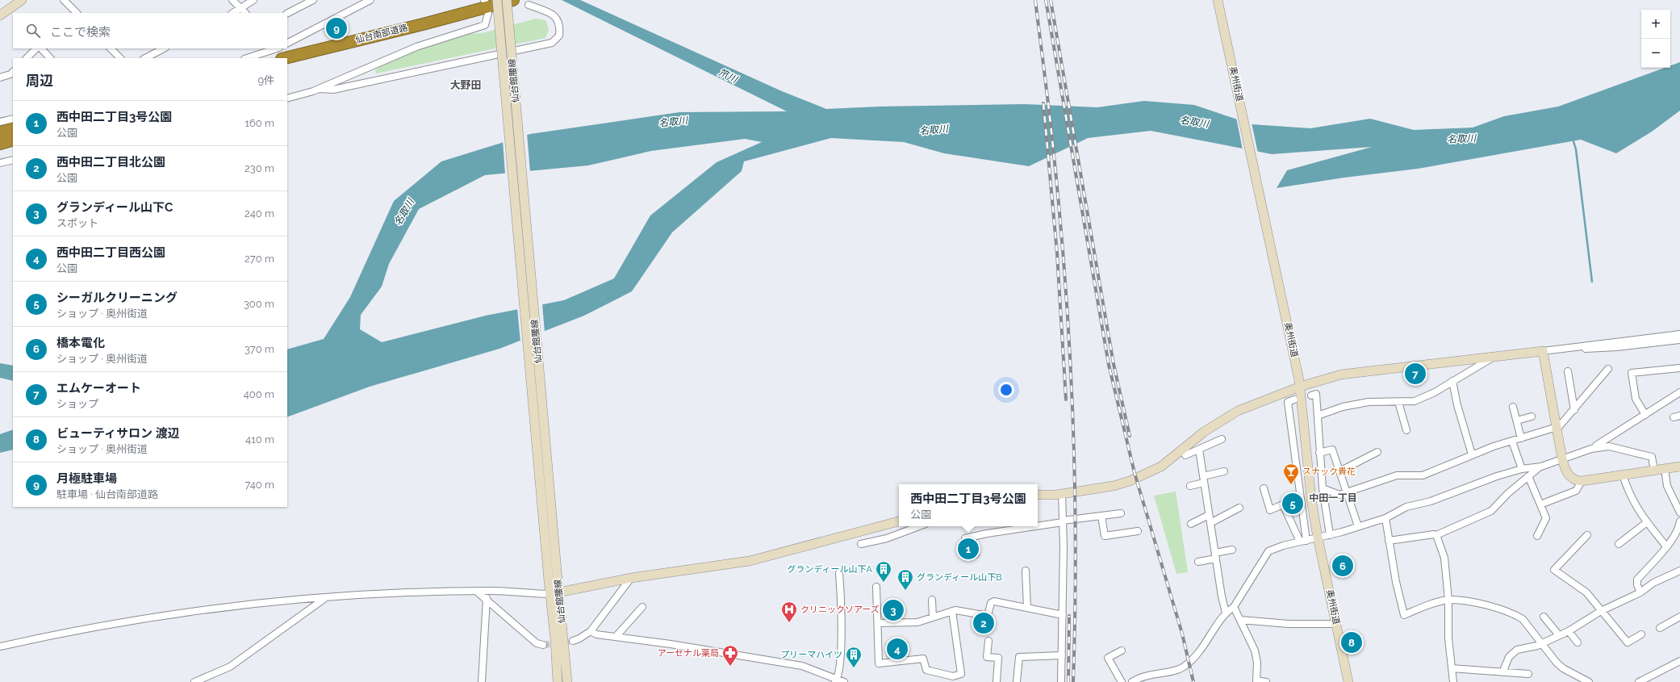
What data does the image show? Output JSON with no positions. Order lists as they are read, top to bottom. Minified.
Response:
{"streets":{"highway":["仙台南部道路"],"main road":["仙台館腰線","奥州街道"]},"districts":["大野田","中田一丁目"],"water":["笊川","名取川"],"places":{"bar":["スナック貴花"],"building":["グランディール山下A","グランディール山下B","プリーマハイツ"],"hospital":["クリニックソアーズ"],"pharmacy":["アーセナル薬局"]},"page":{"map_buttons":["+","−"],"search":"ここで検索","pins":["9","7","5","1","6","3","2","8","4"],"heading":["周辺","9件"],"list":[{"mark":"1","name":"西中田二丁目3号公園","note":"公園","value":"160 m"},{"mark":"2","name":"西中田二丁目北公園","note":"公園","value":"230 m"},{"mark":"3","name":"グランディール山下C","note":"スポット","value":"240 m"},{"mark":"4","name":"西中田二丁目西公園","note":"公園","value":"270 m"},{"mark":"5","name":"シーガルクリーニング","note":"ショップ · 奥州街道","value":"300 m"},{"mark":"6","name":"橋本電化","note":"ショップ · 奥州街道","value":"370 m"},{"mark":"7","name":"エムケーオート","note":"ショップ","value":"400 m"},{"mark":"8","name":"ビューティサロン 渡辺","note":"ショップ · 奥州街道","value":"410 m"},{"mark":"9","name":"月極駐車場","note":"駐車場 · 仙台南部道路","value":"740 m"}],"popup":["西中田二丁目3号公園","公園"]}}
